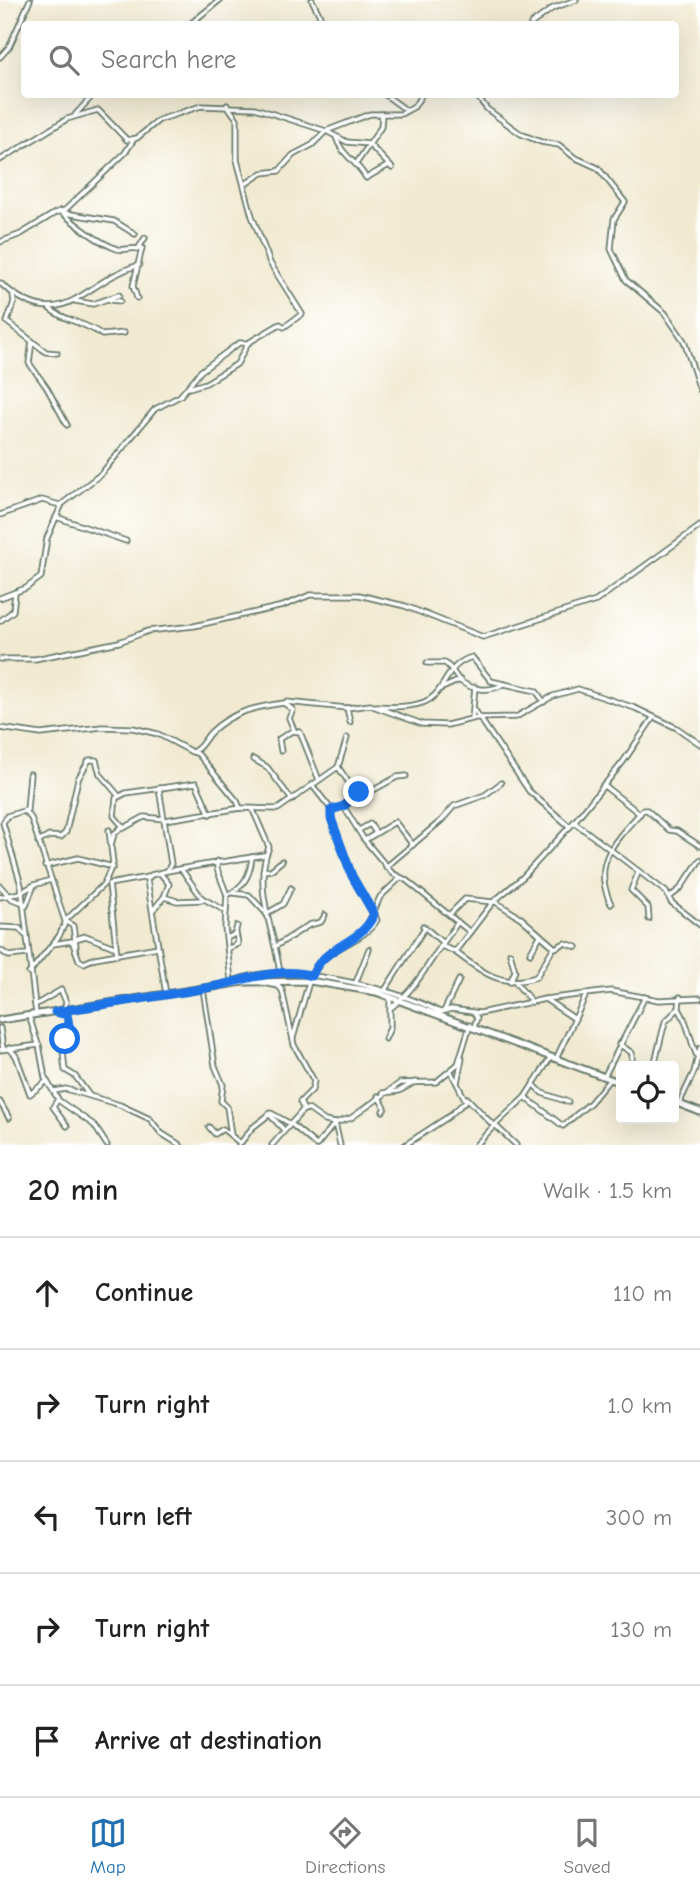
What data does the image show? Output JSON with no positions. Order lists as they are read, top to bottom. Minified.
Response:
{"page":{"search":"Search here","heading":["20 min","Walk · 1.5 km"],"list":[["Continue","110 m"],["Turn right","1.0 km"],["Turn left","300 m"],["Turn right","130 m"],"Arrive at destination"],"nav":["Map","Directions","Saved"]}}
